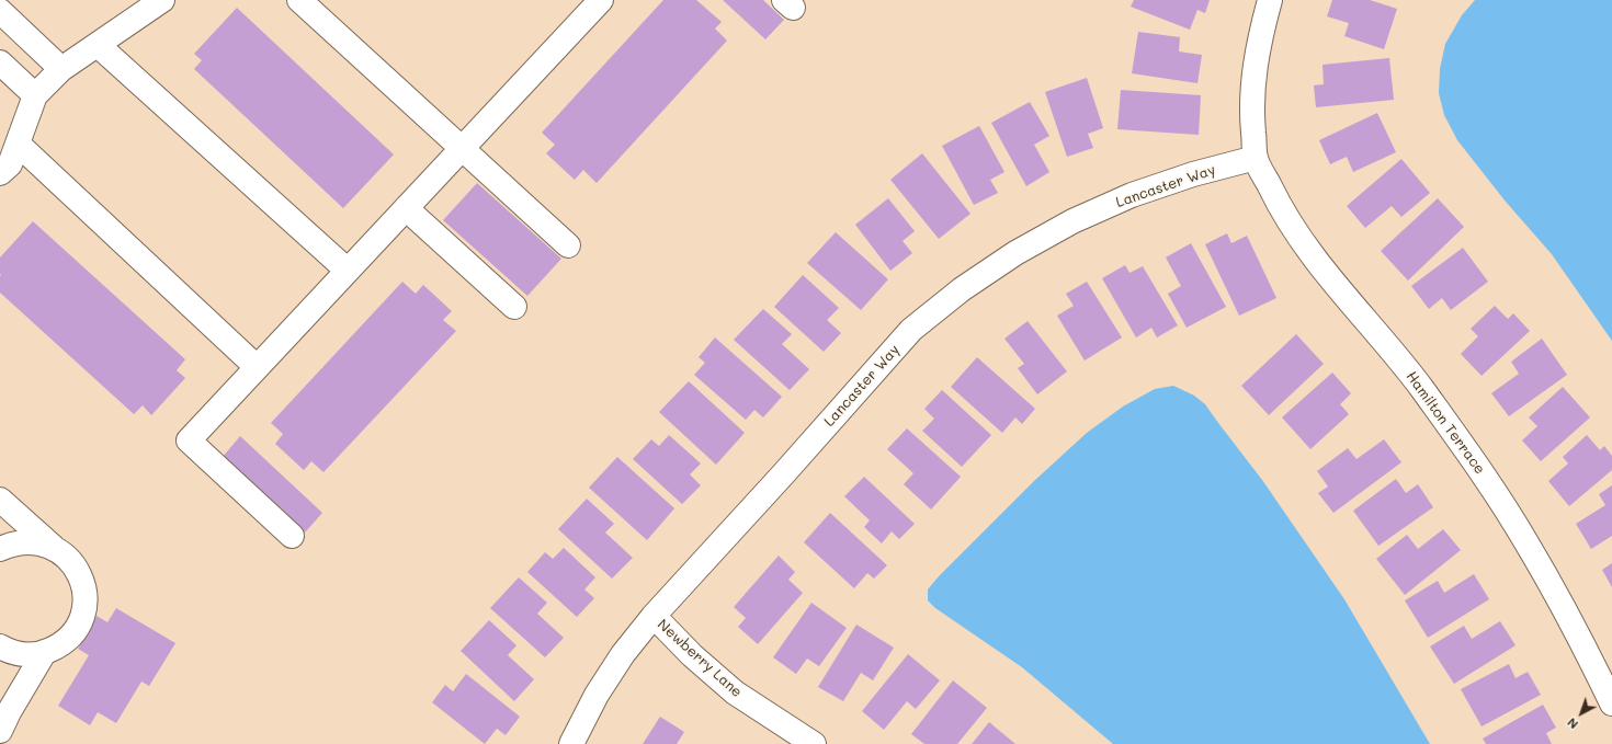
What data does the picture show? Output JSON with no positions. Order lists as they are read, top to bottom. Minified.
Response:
{"streets":{"street":["Lancaster Way","Hamilton Terrace","Newberry Lane"]},"crossings":[["Lancaster Way","Hamilton Terrace"],["Lancaster Way","Newberry Lane"]],"north":"bottom left"}
